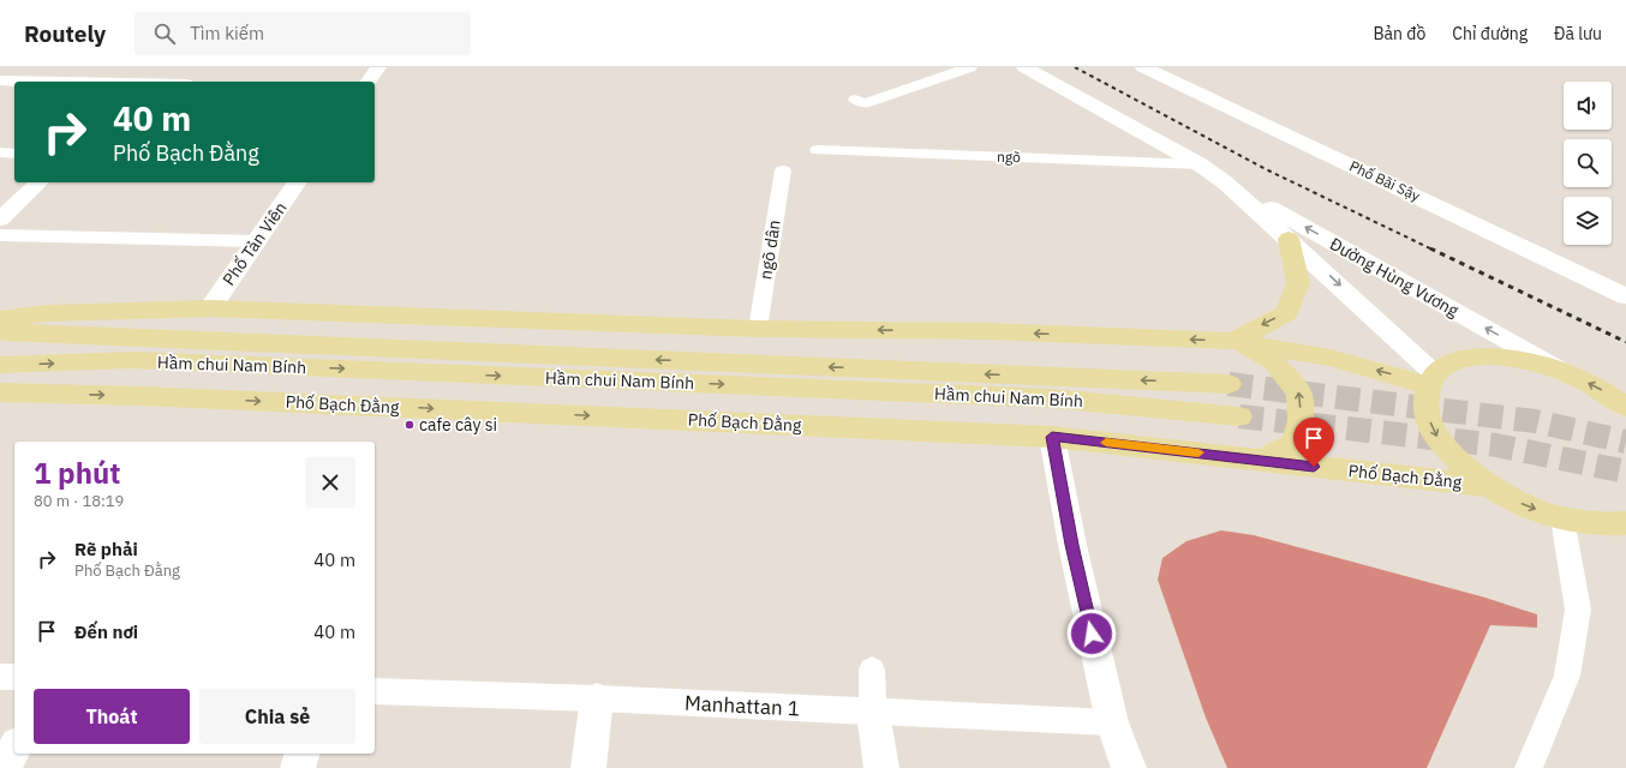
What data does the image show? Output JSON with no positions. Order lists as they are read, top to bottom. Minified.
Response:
{"streets":{"main road":["Hầm chui Nam Bính","Phố Bạch Đằng"],"street":["Phố Bãi Sậy","Phố Tản Viên","Đường Hùng Vương"],"lane":["ngõ","ngõ dân","Manhattan 1"]},"crossings":[["ngõ","Đường Hùng Vương"]],"places":["cafe cây si"],"page":{"header":"Routely","search":"Tìm kiếm","nav":["Bản đồ","Chỉ đường","Đã lưu"],"turn":["40 m","Phố Bạch Đằng"],"heading":["1 phút","80 m · 18:19"],"list":[{"name":"Rẽ phải","note":"Phố Bạch Đằng","value":"40 m"},{"name":"Đến nơi","value":"40 m"}],"buttons":["Thoát","Chia sẻ"]}}
